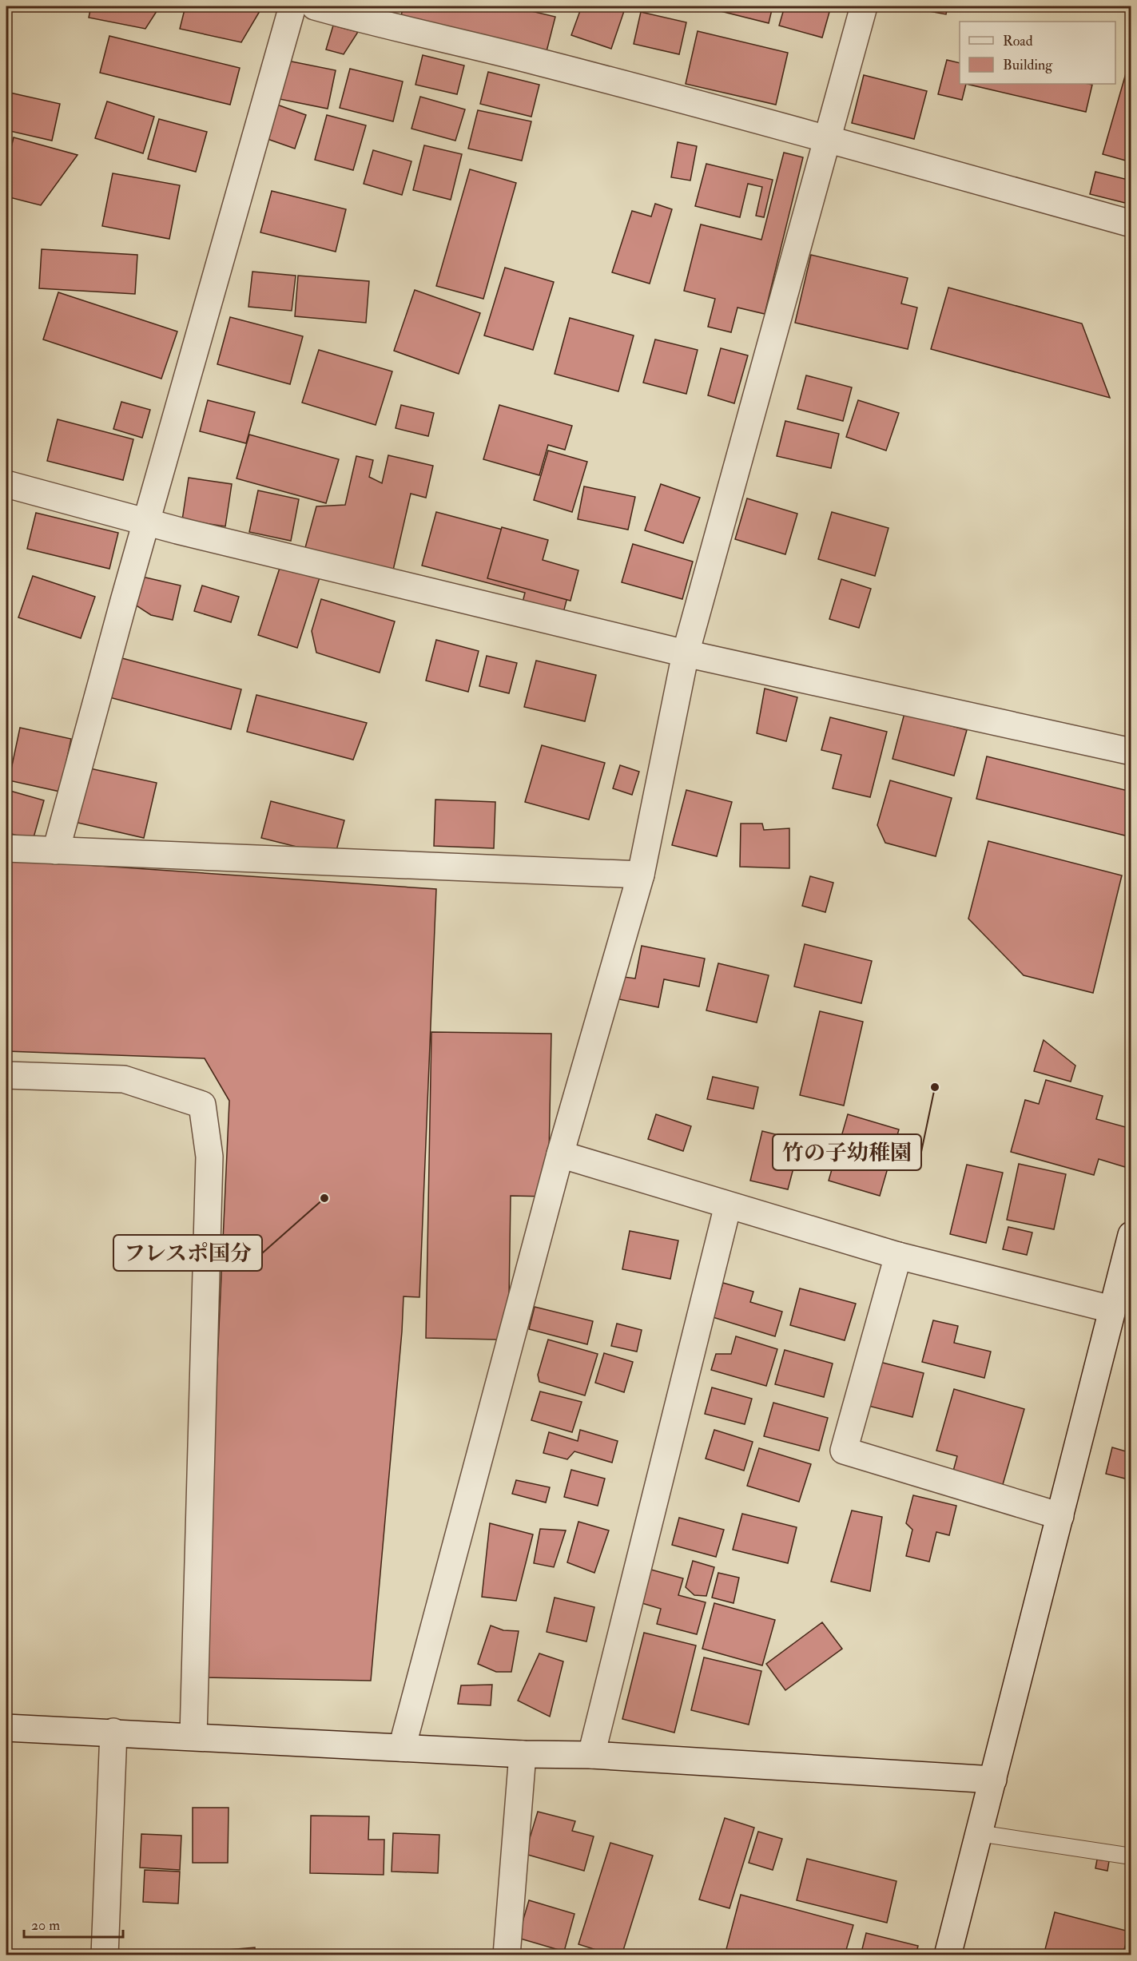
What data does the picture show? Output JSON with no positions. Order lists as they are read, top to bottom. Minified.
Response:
{"places":["竹の子幼稚園","フレスポ国分"],"legend":["Road","Building"],"scale_bar":"20 m"}
